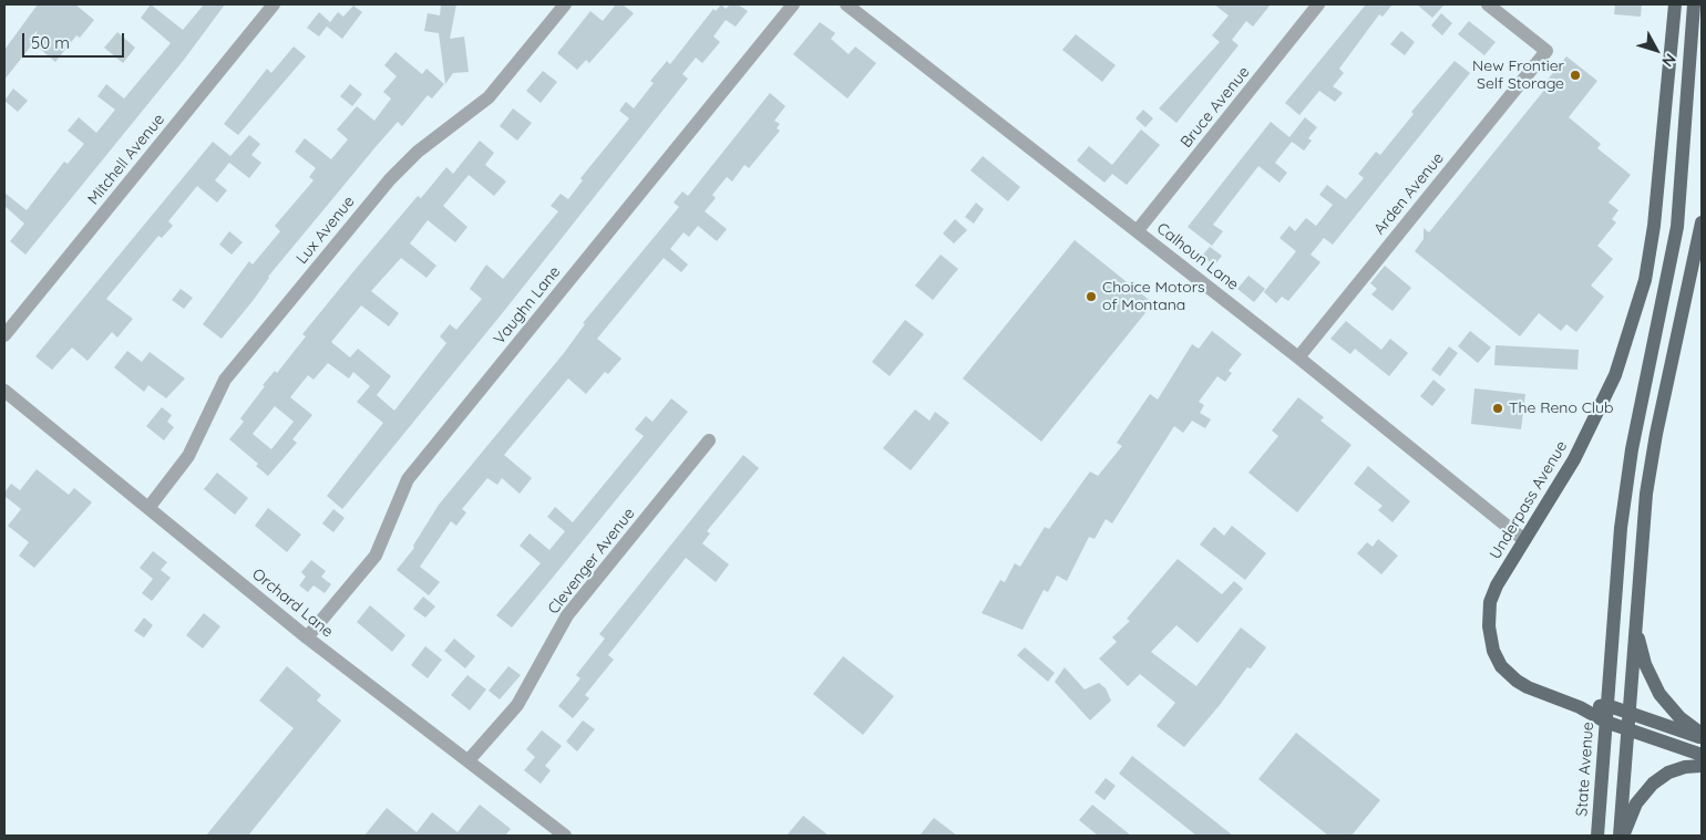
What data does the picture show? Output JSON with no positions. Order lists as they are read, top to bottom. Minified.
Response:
{"streets":{"main road":["Underpass Avenue","State Avenue"],"street":["Bruce Avenue","Mitchell Avenue","Arden Avenue","Lux Avenue","Calhoun Lane","Vaughn Lane","Clevenger Avenue","Orchard Lane"]},"crossings":[["Bruce Avenue","Calhoun Lane"],["Arden Avenue","Calhoun Lane"],["Lux Avenue","Orchard Lane"],["Calhoun Lane","Underpass Avenue"],["Vaughn Lane","Orchard Lane"],["Underpass Avenue","State Avenue"],["Clevenger Avenue","Orchard Lane"]],"places":["New Frontier Self Storage","Choice Motors of Montana","The Reno Club"],"scale_bar":"50 m","north":"bottom right"}
